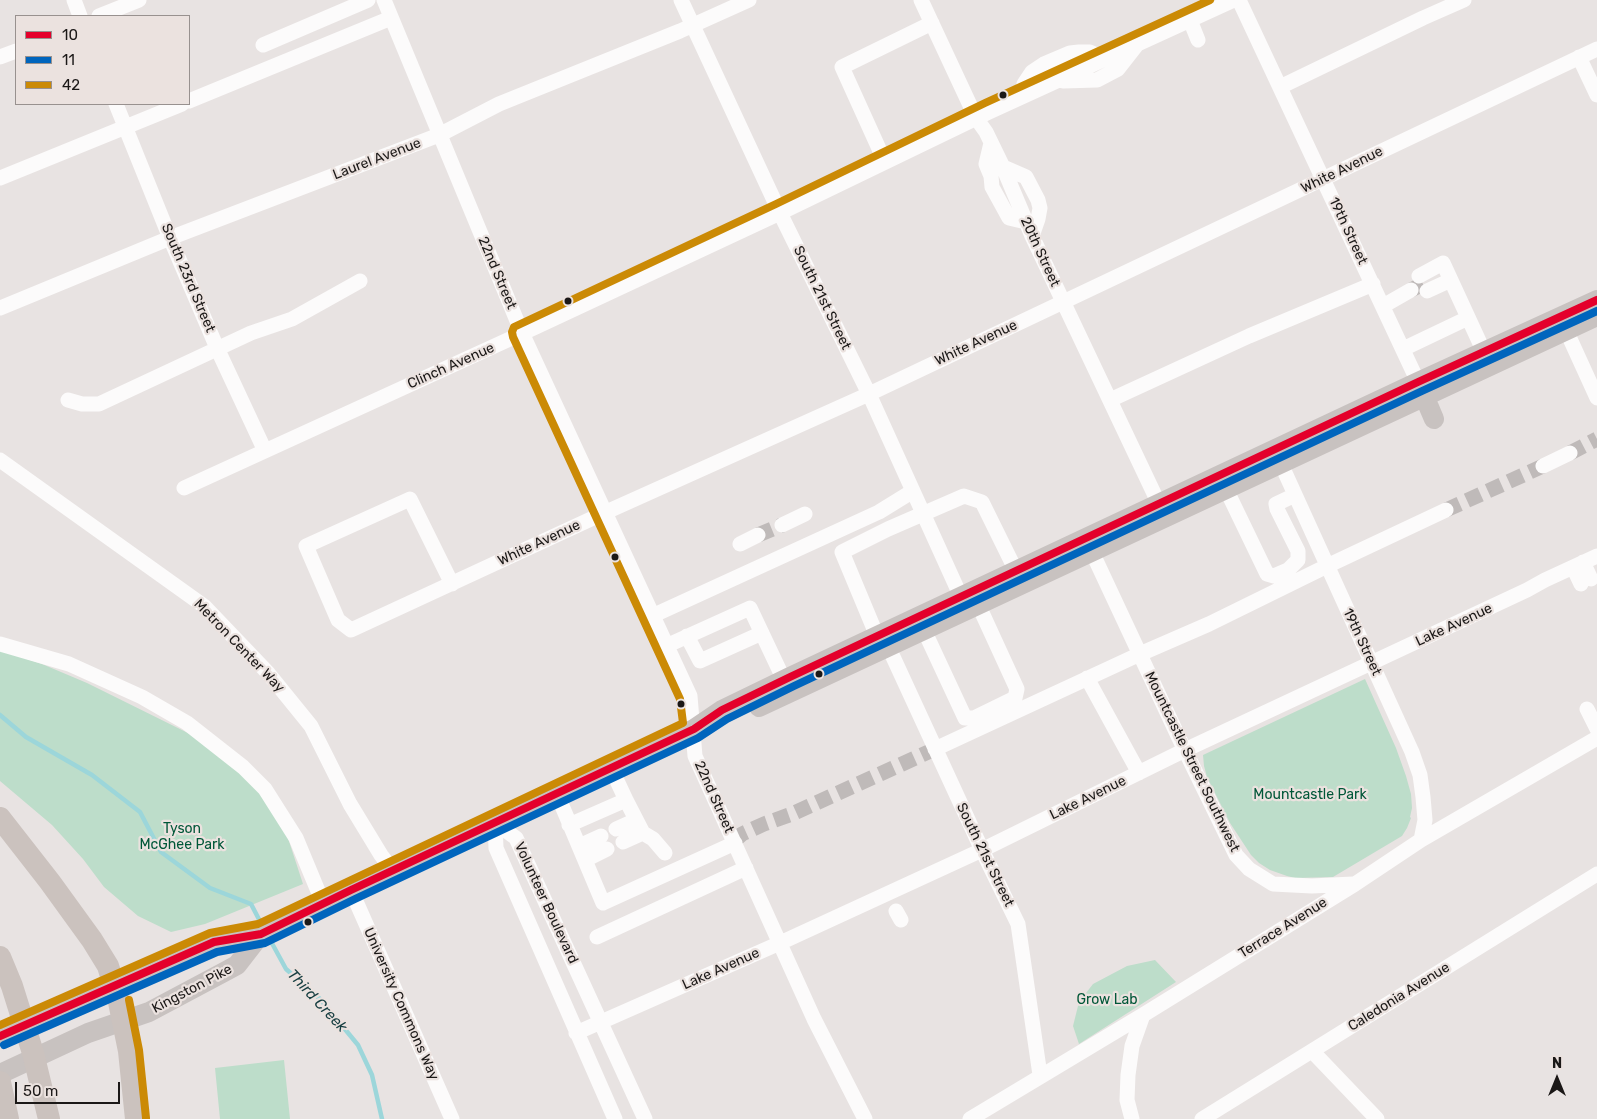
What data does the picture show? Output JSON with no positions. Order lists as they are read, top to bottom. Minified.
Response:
{"streets":{"main road":["Kingston Pike"],"street":["Laurel Avenue","White Avenue","19th Street","20th Street","22nd Street","South 23rd Street","South 21st Street","Clinch Avenue","Lake Avenue","Metron Center Way","Mountcastle Street Southwest","Volunteer Boulevard","Terrace Avenue","Caledonia Avenue","University Commons Way"]},"crossings":[["Laurel Avenue","22nd Street"],["Laurel Avenue","South 23rd Street"],["Laurel Avenue","South 21st Street"],["White Avenue","19th Street"],["White Avenue","20th Street"],["White Avenue","22nd Street"],["White Avenue","South 21st Street"],["19th Street","Lake Avenue"],["19th Street","Terrace Avenue"],["20th Street","Clinch Avenue"],["22nd Street","Clinch Avenue"],["22nd Street","Lake Avenue"],["22nd Street","Kingston Pike"],["South 23rd Street","Clinch Avenue"],["South 21st Street","Clinch Avenue"],["South 21st Street","Lake Avenue"],["South 21st Street","Terrace Avenue"],["Lake Avenue","Mountcastle Street Southwest"],["Lake Avenue","Volunteer Boulevard"],["Metron Center Way","Kingston Pike"],["Mountcastle Street Southwest","Terrace Avenue"],["Volunteer Boulevard","Kingston Pike"],["Kingston Pike","University Commons Way"]],"water":["Third Creek"],"parks":["Mountcastle Park","Tyson McGhee Park","Grow Lab"],"lines":["transit line 42","transit line 10","transit line 11"],"legend":["10","11","42"],"scale_bar":"50 m","north":"top"}
